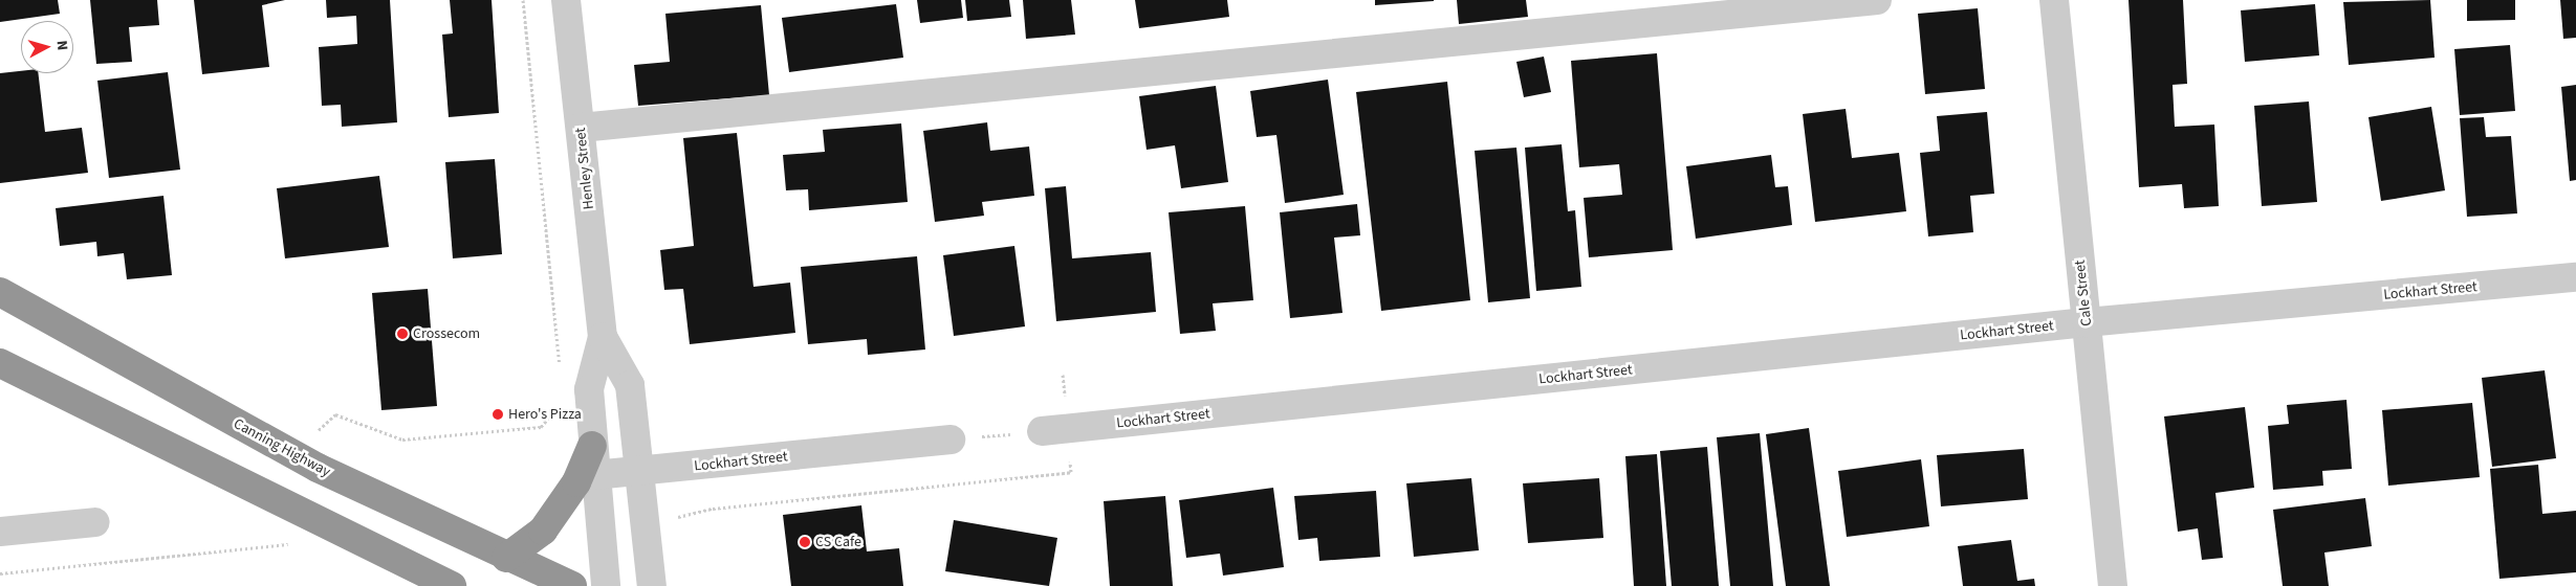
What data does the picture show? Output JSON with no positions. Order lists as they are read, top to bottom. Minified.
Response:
{"streets":{"highway":["Canning Highway"],"street":["Henley Street","Lockhart Street","Cale Street"]},"crossings":[["Henley Street","Lockhart Street"],["Lockhart Street","Cale Street"]],"places":["Crossecom","Hero's Pizza","CS Cafe"],"north":"right"}
